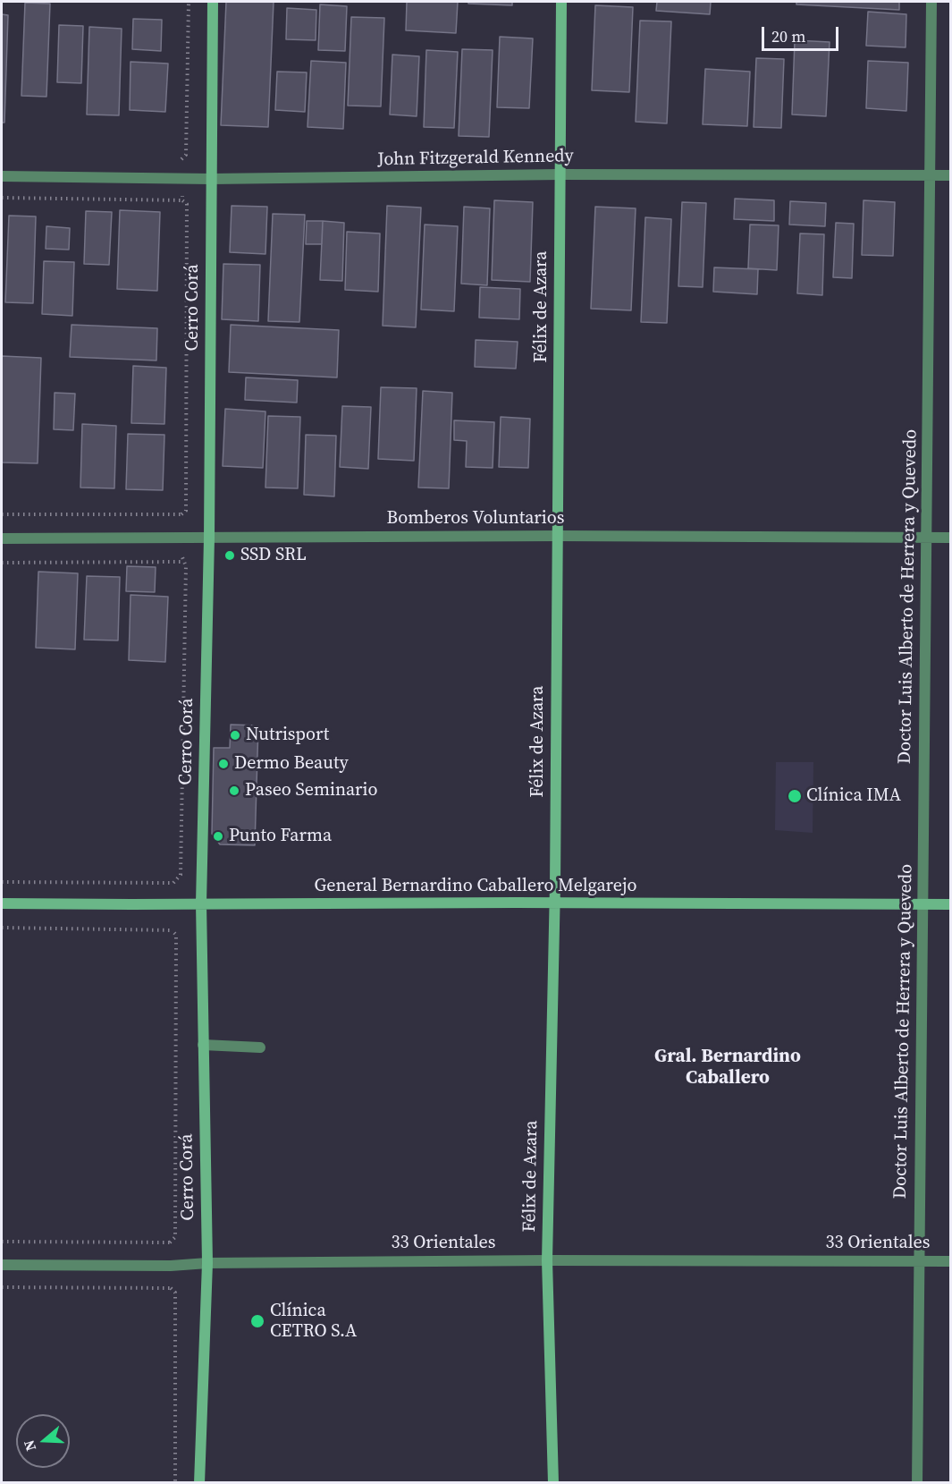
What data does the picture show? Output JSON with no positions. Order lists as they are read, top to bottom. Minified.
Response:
{"streets":{"street":["John Fitzgerald Kennedy","Félix de Azara","Cerro Corá","Bomberos Voluntarios","Doctor Luis Alberto de Herrera y Quevedo","General Bernardino Caballero Melgarejo","33 Orientales"]},"crossings":[["John Fitzgerald Kennedy","Félix de Azara"],["John Fitzgerald Kennedy","Cerro Corá"],["John Fitzgerald Kennedy","Doctor Luis Alberto de Herrera y Quevedo"],["Félix de Azara","Bomberos Voluntarios"],["Félix de Azara","General Bernardino Caballero Melgarejo"],["Félix de Azara","33 Orientales"],["Cerro Corá","Bomberos Voluntarios"],["Cerro Corá","General Bernardino Caballero Melgarejo"],["Cerro Corá","33 Orientales"],["Bomberos Voluntarios","Doctor Luis Alberto de Herrera y Quevedo"],["Doctor Luis Alberto de Herrera y Quevedo","General Bernardino Caballero Melgarejo"],["Doctor Luis Alberto de Herrera y Quevedo","33 Orientales"]],"districts":["Gral. Bernardino Caballero"],"places":["SSD SRL","Nutrisport","Dermo Beauty","Paseo Seminario","Clínica IMA","Punto Farma","Clínica CETRO S.A"],"scale_bar":"20 m","north":"left"}
